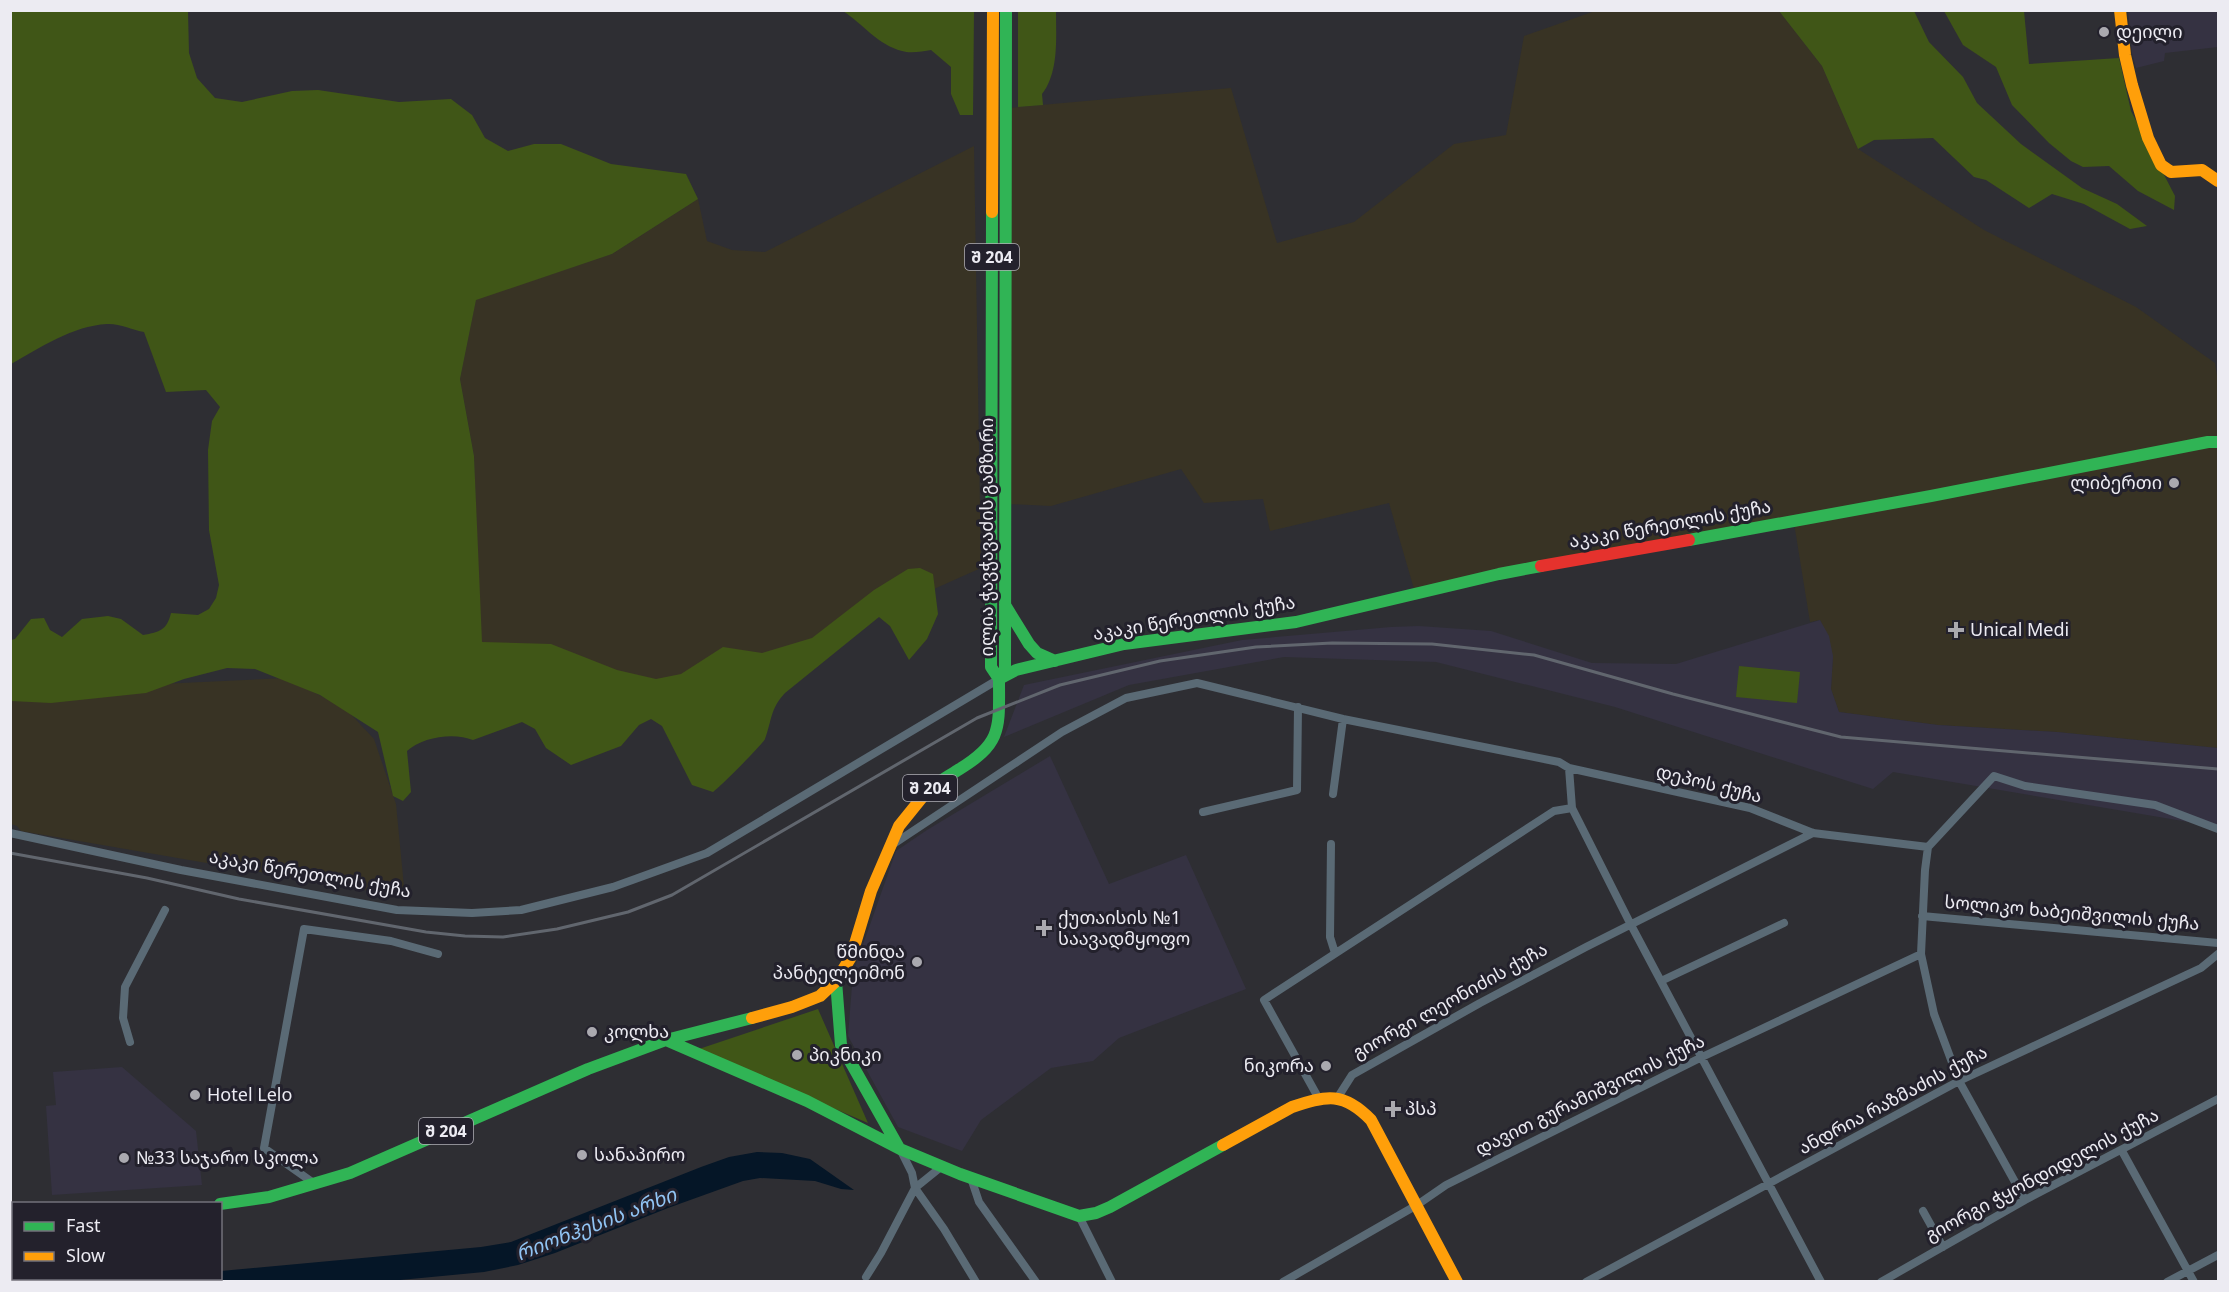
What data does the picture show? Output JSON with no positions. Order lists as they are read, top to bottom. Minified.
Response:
{"streets":{"main road":["შ 204","აკაკი წერეთლის ქუჩა","ილია ჭავჭავაძის გამზირი"],"street":["დეპოს ქუჩა","სოლიკო ხაბეიშვილის ქუჩა","გიორგი ლეონიძის ქუჩა","დავით გურამიშვილის ქუჩა","ანდრია რაზმაძის ქუჩა","გიორგი ჭყონდიდელის ქუჩა"]},"crossings":[["შ 204","აკაკი წერეთლის ქუჩა"],["შ 204","ილია ჭავჭავაძის გამზირი"],["შ 204","დეპოს ქუჩა"],["აკაკი წერეთლის ქუჩა","ილია ჭავჭავაძის გამზირი"],["დეპოს ქუჩა","გიორგი ლეონიძის ქუჩა"]],"water":["რიონჰესის არხი"],"places":{"other":["დეილი","ლიბერთი","წმინდა პანტელეიმონ","კოლხა","პიკნიკი","ნიკორა","Hotel Lelo","სანაპირო","№33 საჯარო სკოლა"],"health":["Unical Medi","ქუთაისის №1 საავადმყოფო","პსპ"]},"legend":["Fast","Slow"]}
